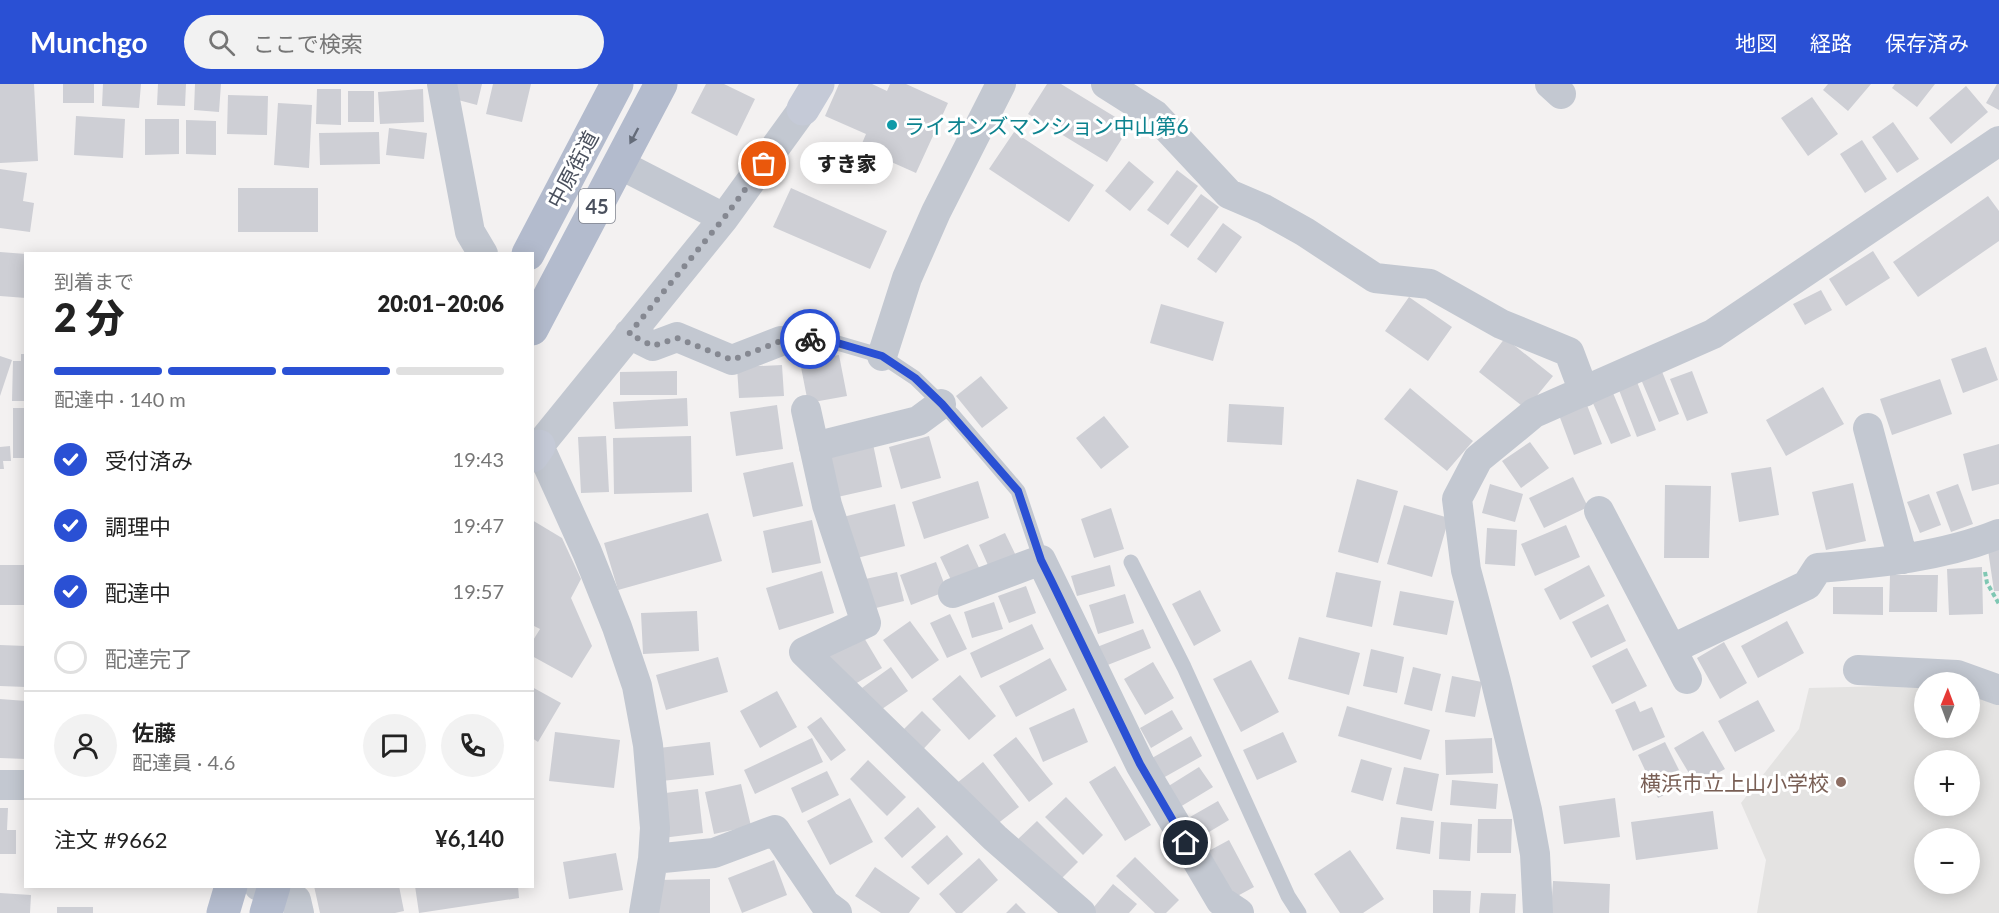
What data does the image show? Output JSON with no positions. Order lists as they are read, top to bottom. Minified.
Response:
{"streets":{"main road":["中原街道","45"]},"places":["ライオンズマンション中山第6","すき家","横浜市立上山小学校"],"north":"top","page":{"header":"Munchgo","search":"ここで検索","nav":["地図","経路","保存済み"],"bubble":"すき家","heading":["2 分","到着まで","20:01–20:06"],"panel":["佐藤","配達員 · 4.6","注文 #9662","¥6,140"],"bar":"配達中 · 140 m","list":[["受付済み","19:43"],["調理中","19:47"],["配達中","19:57"],"配達完了"],"map_buttons":["+","−"]}}
